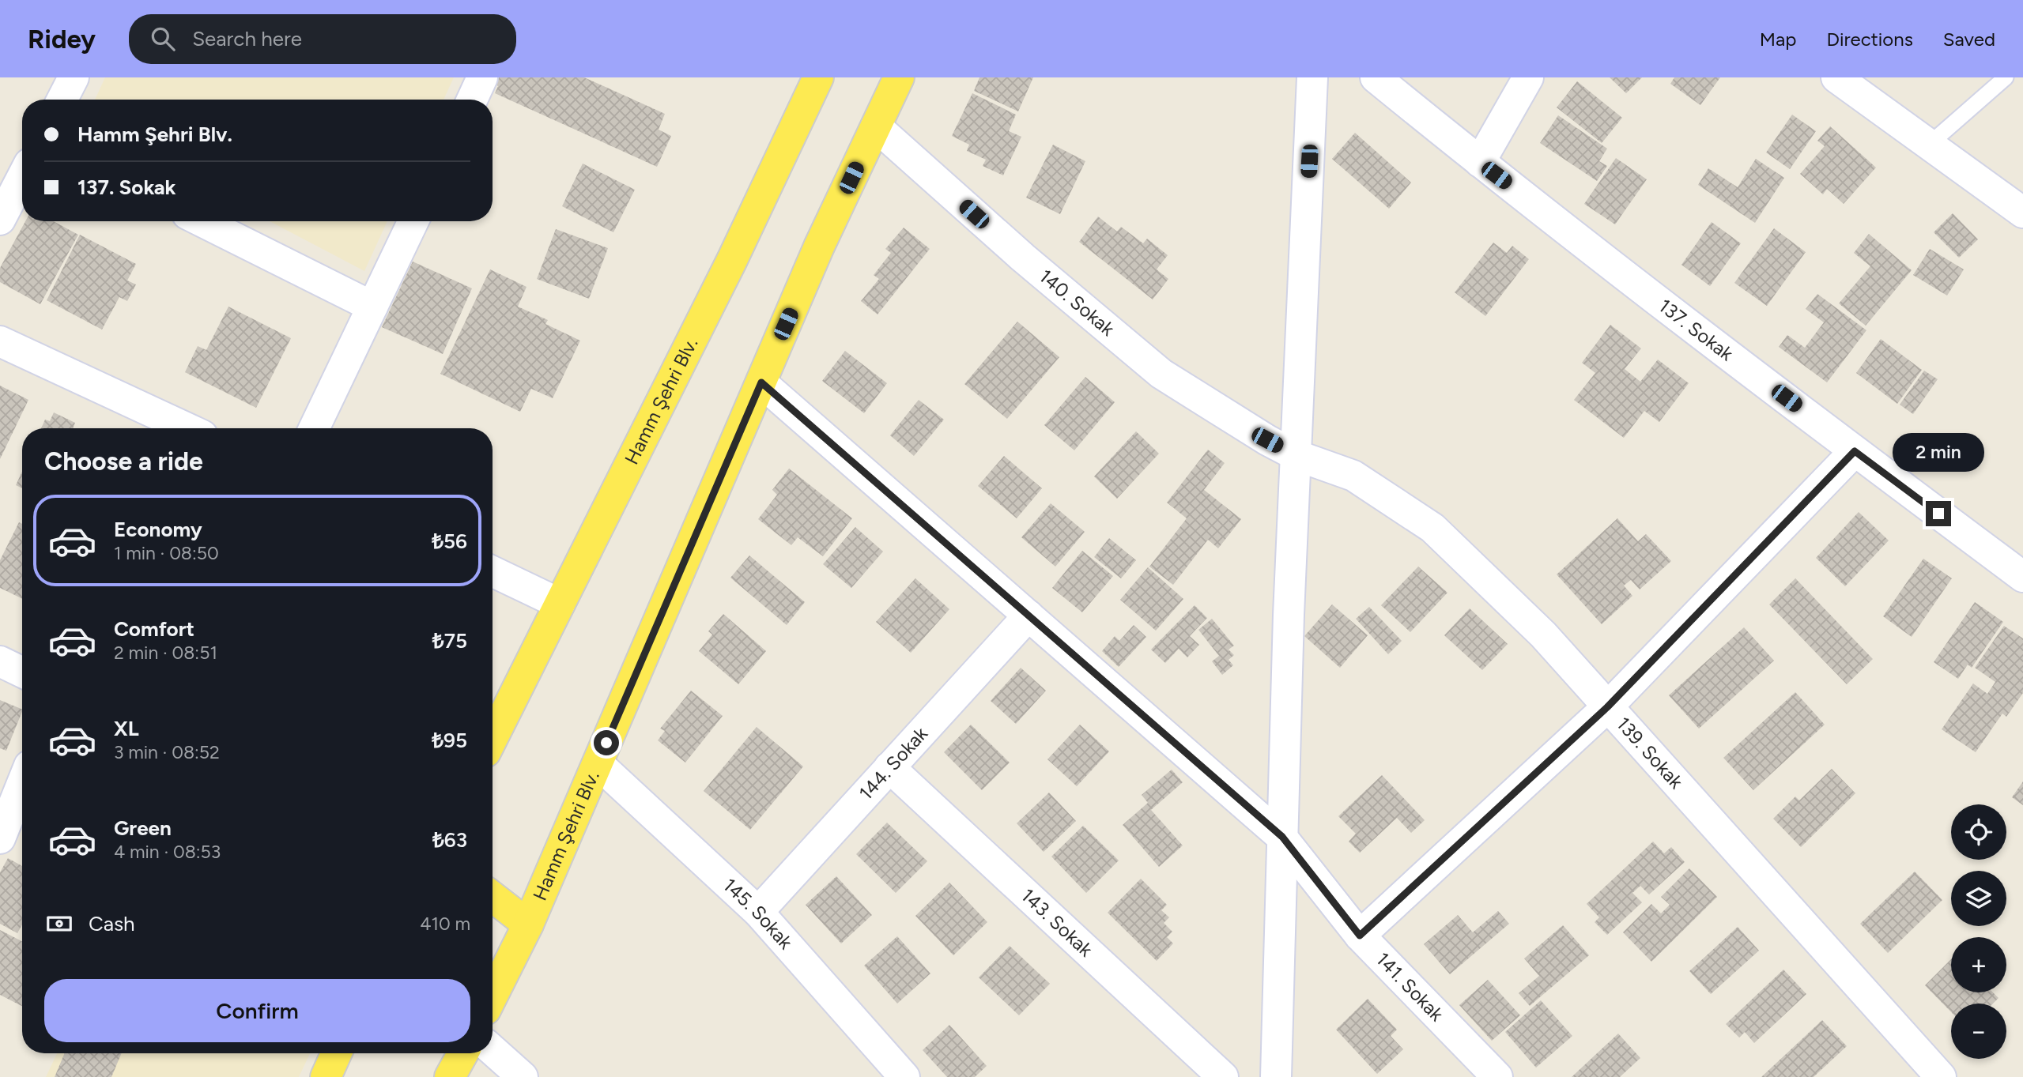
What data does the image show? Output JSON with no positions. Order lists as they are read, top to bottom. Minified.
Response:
{"streets":{"main road":["Hamm Şehri Blv."],"street":["140. Sokak","137. Sokak","139. Sokak","144. Sokak","145. Sokak","143. Sokak","141. Sokak"]},"crossings":[["140. Sokak","Hamm Şehri Blv."],["140. Sokak","139. Sokak"],["Hamm Şehri Blv.","145. Sokak"],["Hamm Şehri Blv.","141. Sokak"],["144. Sokak","145. Sokak"],["144. Sokak","143. Sokak"],["144. Sokak","141. Sokak"]],"page":{"header":"Ridey","search":"Search here","nav":["Map","Directions","Saved"],"banner":["Hamm Şehri Blv.","137. Sokak"],"heading":"Choose a ride","bubble":"2 min","list":[{"name":"Economy","note":"1 min · 08:50","value":"₺56"},{"name":"Comfort","note":"2 min · 08:51","value":"₺75"},{"name":"XL","note":"3 min · 08:52","value":"₺95"},{"name":"Green","note":"4 min · 08:53","value":"₺63"}],"map_buttons":["+","−"],"pay":["Cash","410 m"],"buttons":"Confirm"}}
